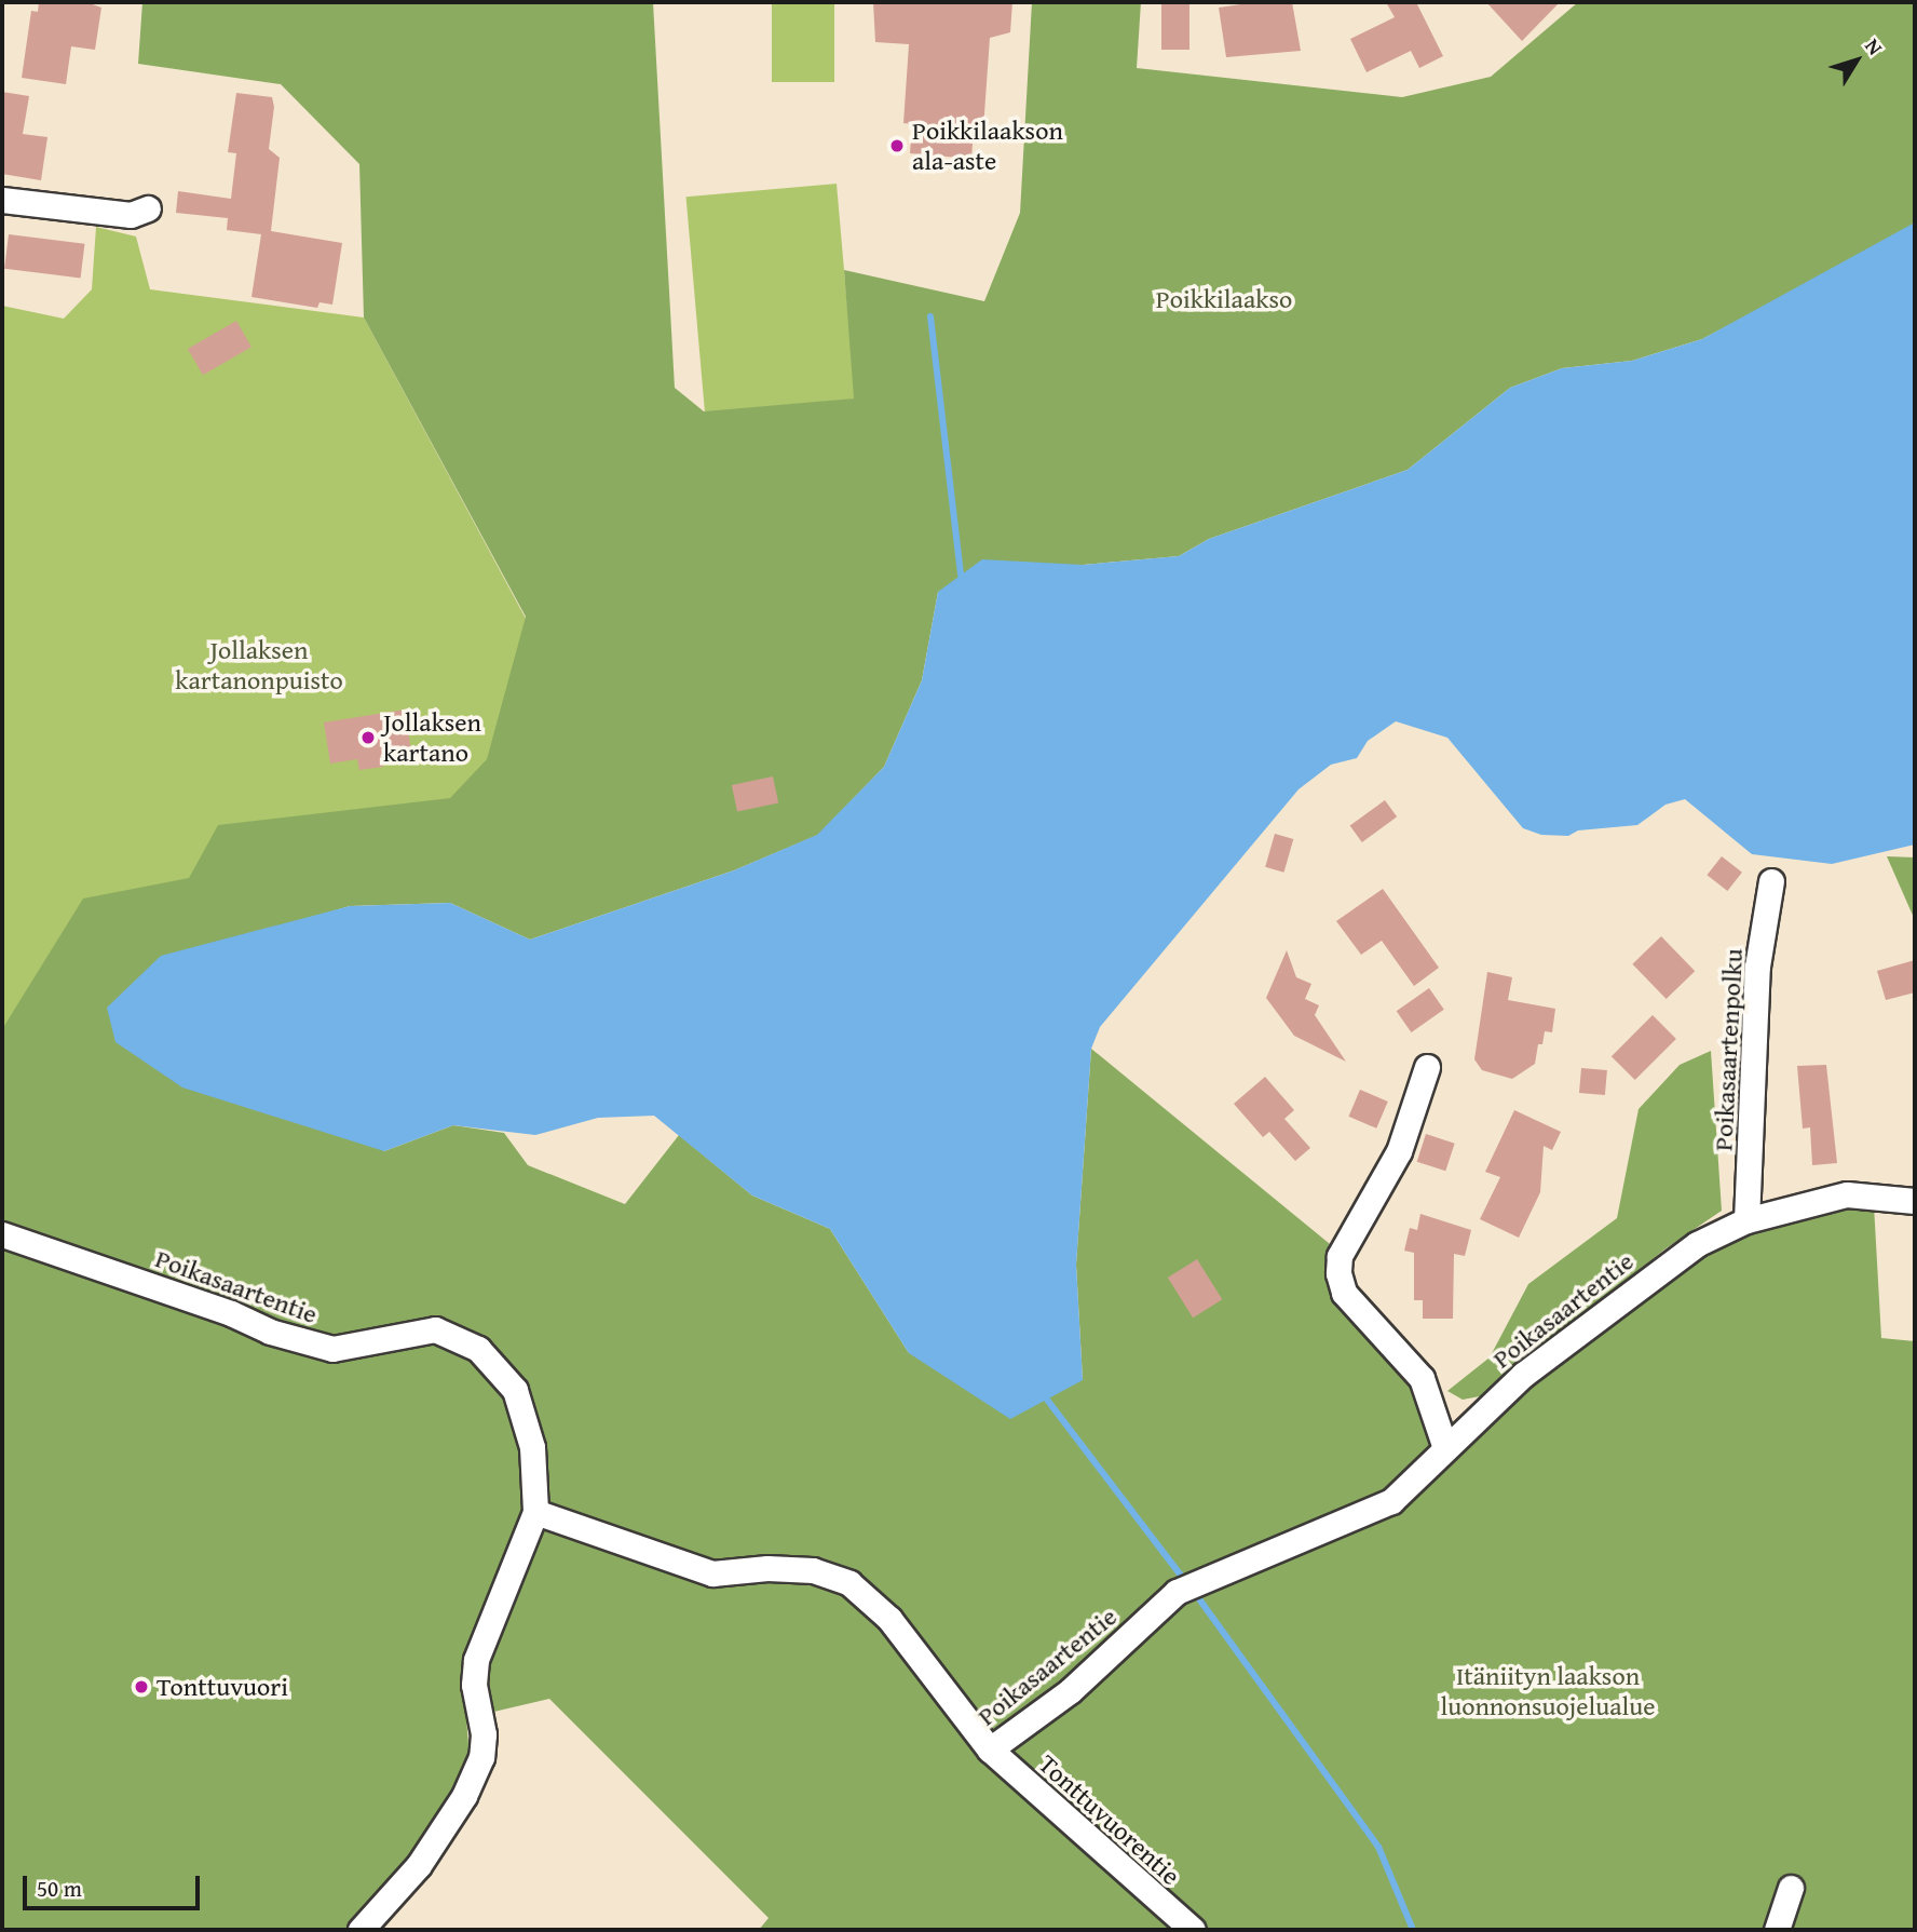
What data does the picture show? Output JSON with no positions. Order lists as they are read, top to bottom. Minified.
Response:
{"streets":{"street":["Poikasaartenpolku","Poikasaartentie","Tonttuvuorentie"]},"crossings":[["Poikasaartenpolku","Poikasaartentie"],["Poikasaartentie","Tonttuvuorentie"]],"parks":["Poikkilaakso","Jollaksen kartanonpuisto","Itäniityn laakson luonnonsuojelualue"],"places":["Poikkilaakson ala-aste","Jollaksen kartano","Tonttuvuori"],"scale_bar":"50 m","north":"top right"}
